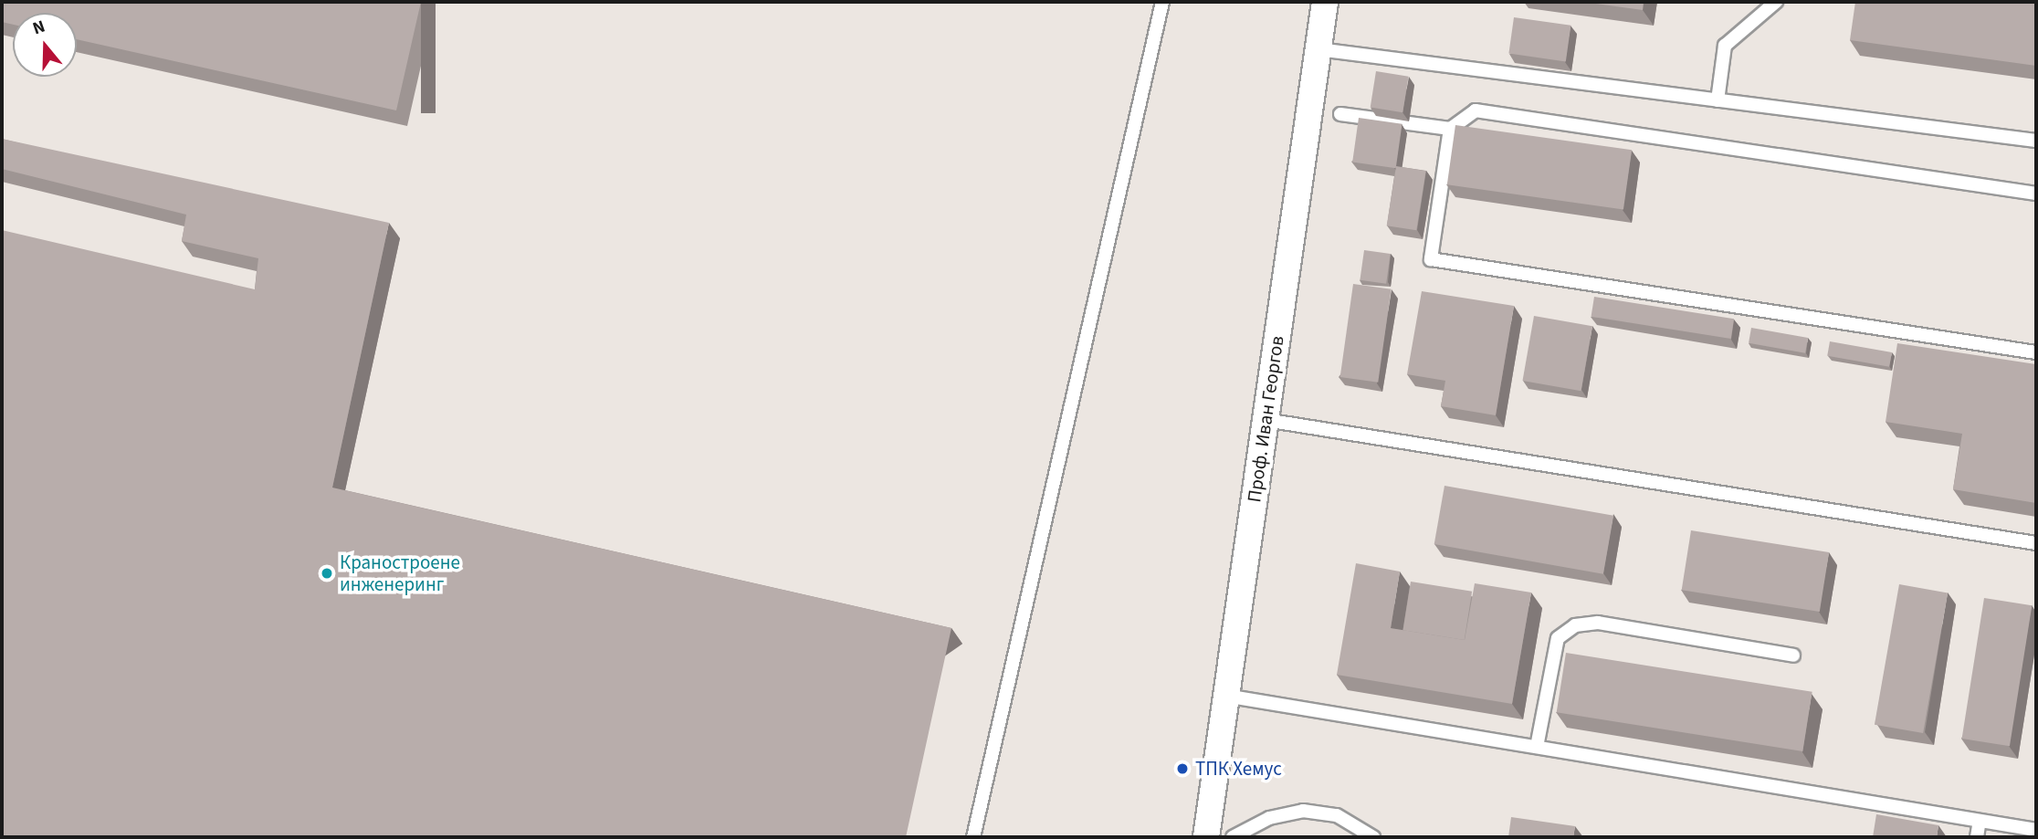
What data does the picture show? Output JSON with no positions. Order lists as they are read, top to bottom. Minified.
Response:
{"streets":{"street":["Проф. Иван Георгов"]},"places":["Краностроене инженеринг","ТПК Хемус"],"north":"top"}
